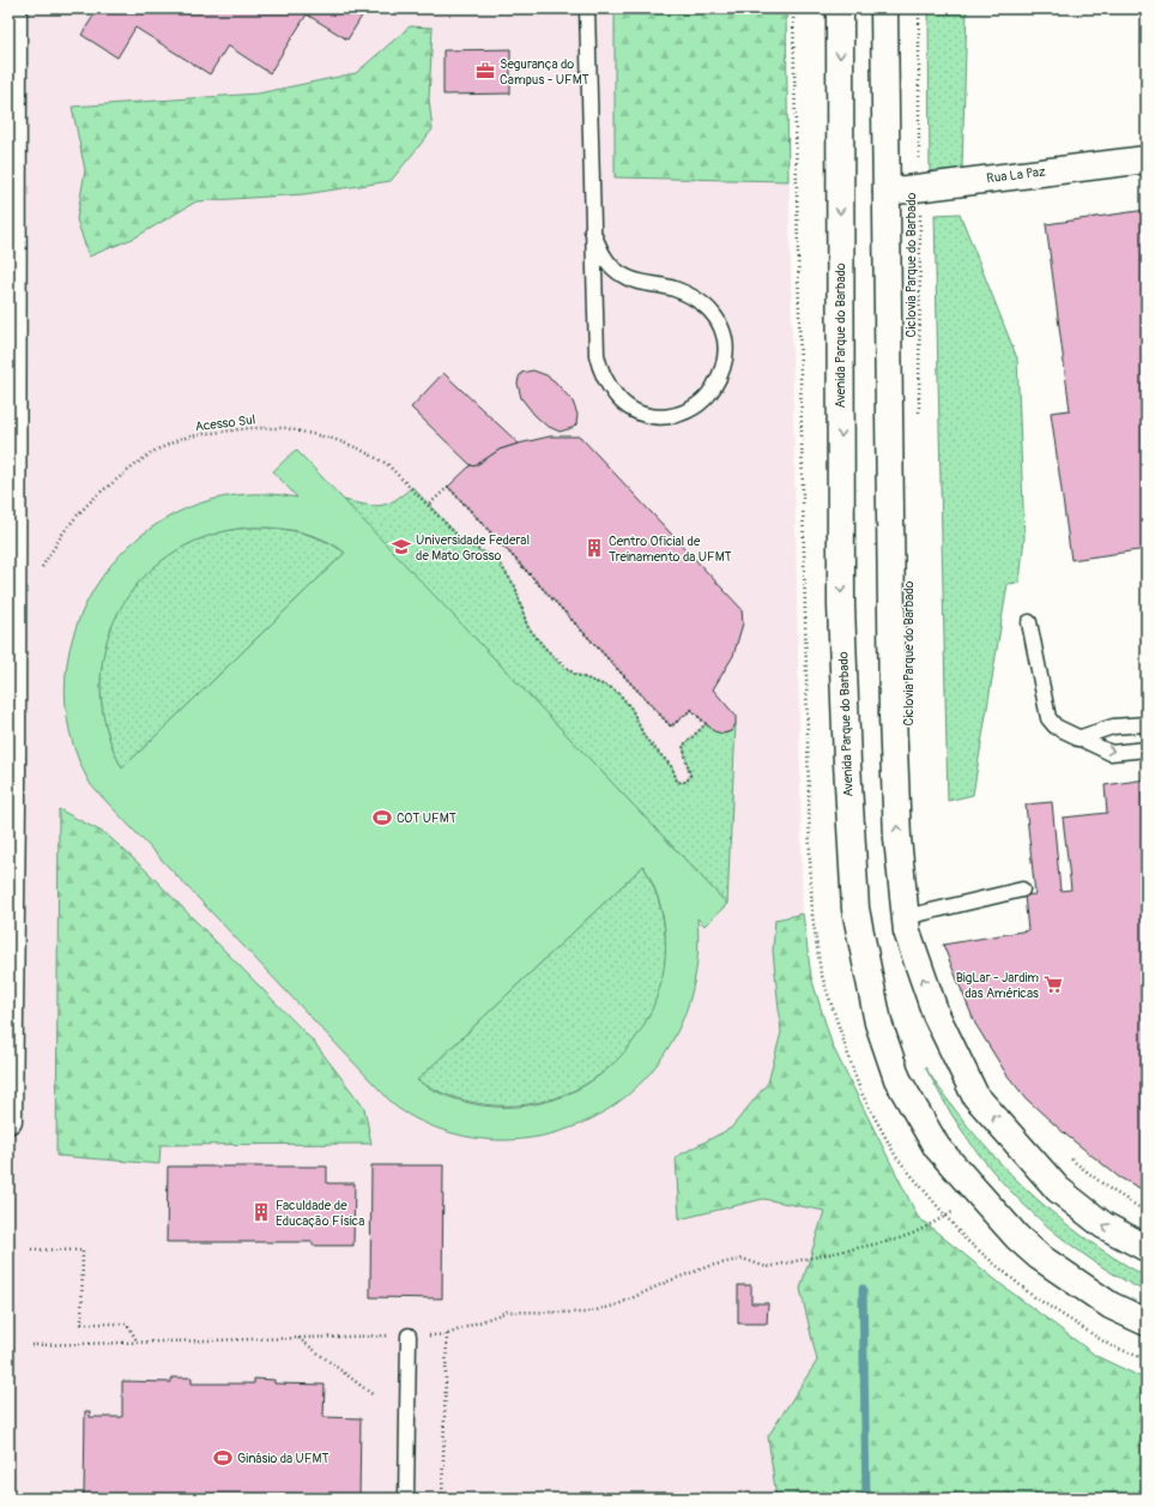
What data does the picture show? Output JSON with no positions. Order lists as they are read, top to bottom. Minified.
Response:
{"streets":{"main road":["Rua La Paz","Avenida Parque do Barbado"],"path":["Ciclovia Parque do Barbado","Acesso Sul"]},"crossings":[["Rua La Paz","Ciclovia Parque do Barbado"]],"places":{"office":["Segurança do Campus - UFMT"],"school or university":["Universidade Federal de Mato Grosso"],"building":["Centro Oficial de Treinamento da UFMT","Faculdade de Educação Física"],"sports":["COT UFMT","Ginásio da UFMT"],"supermarket":["BigLar - Jardim das Américas"]}}
